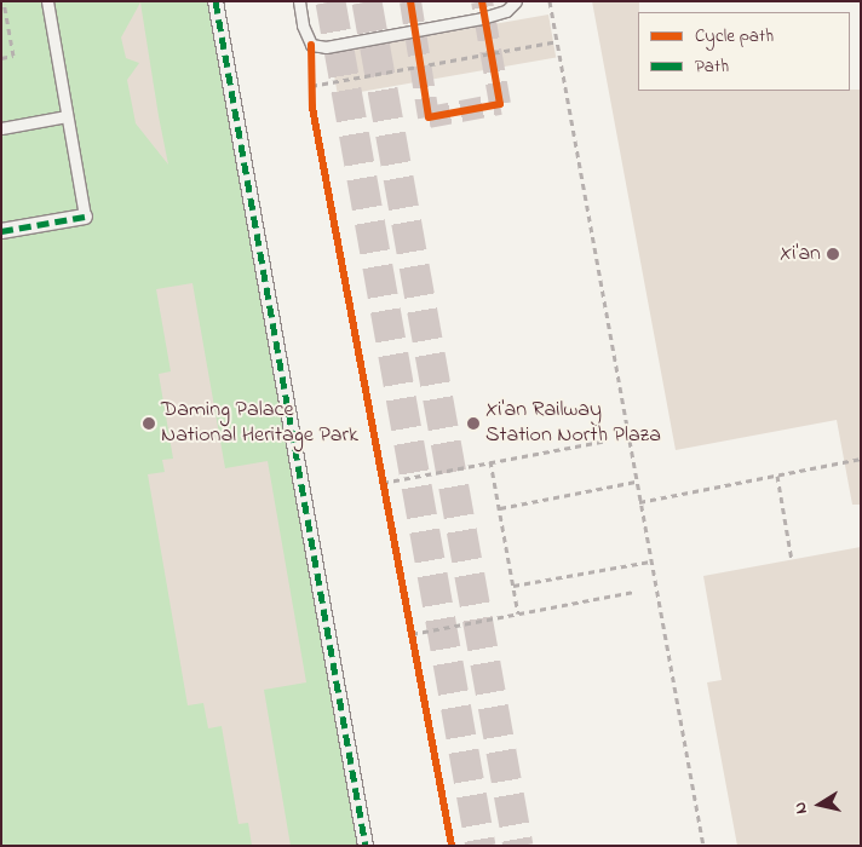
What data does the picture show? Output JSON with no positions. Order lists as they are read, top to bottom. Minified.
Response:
{"places":["Xi'an","Daming Palace National Heritage Park","Xi'an Railway Station North Plaza"],"legend":["Cycle path","Path"],"north":"left"}
